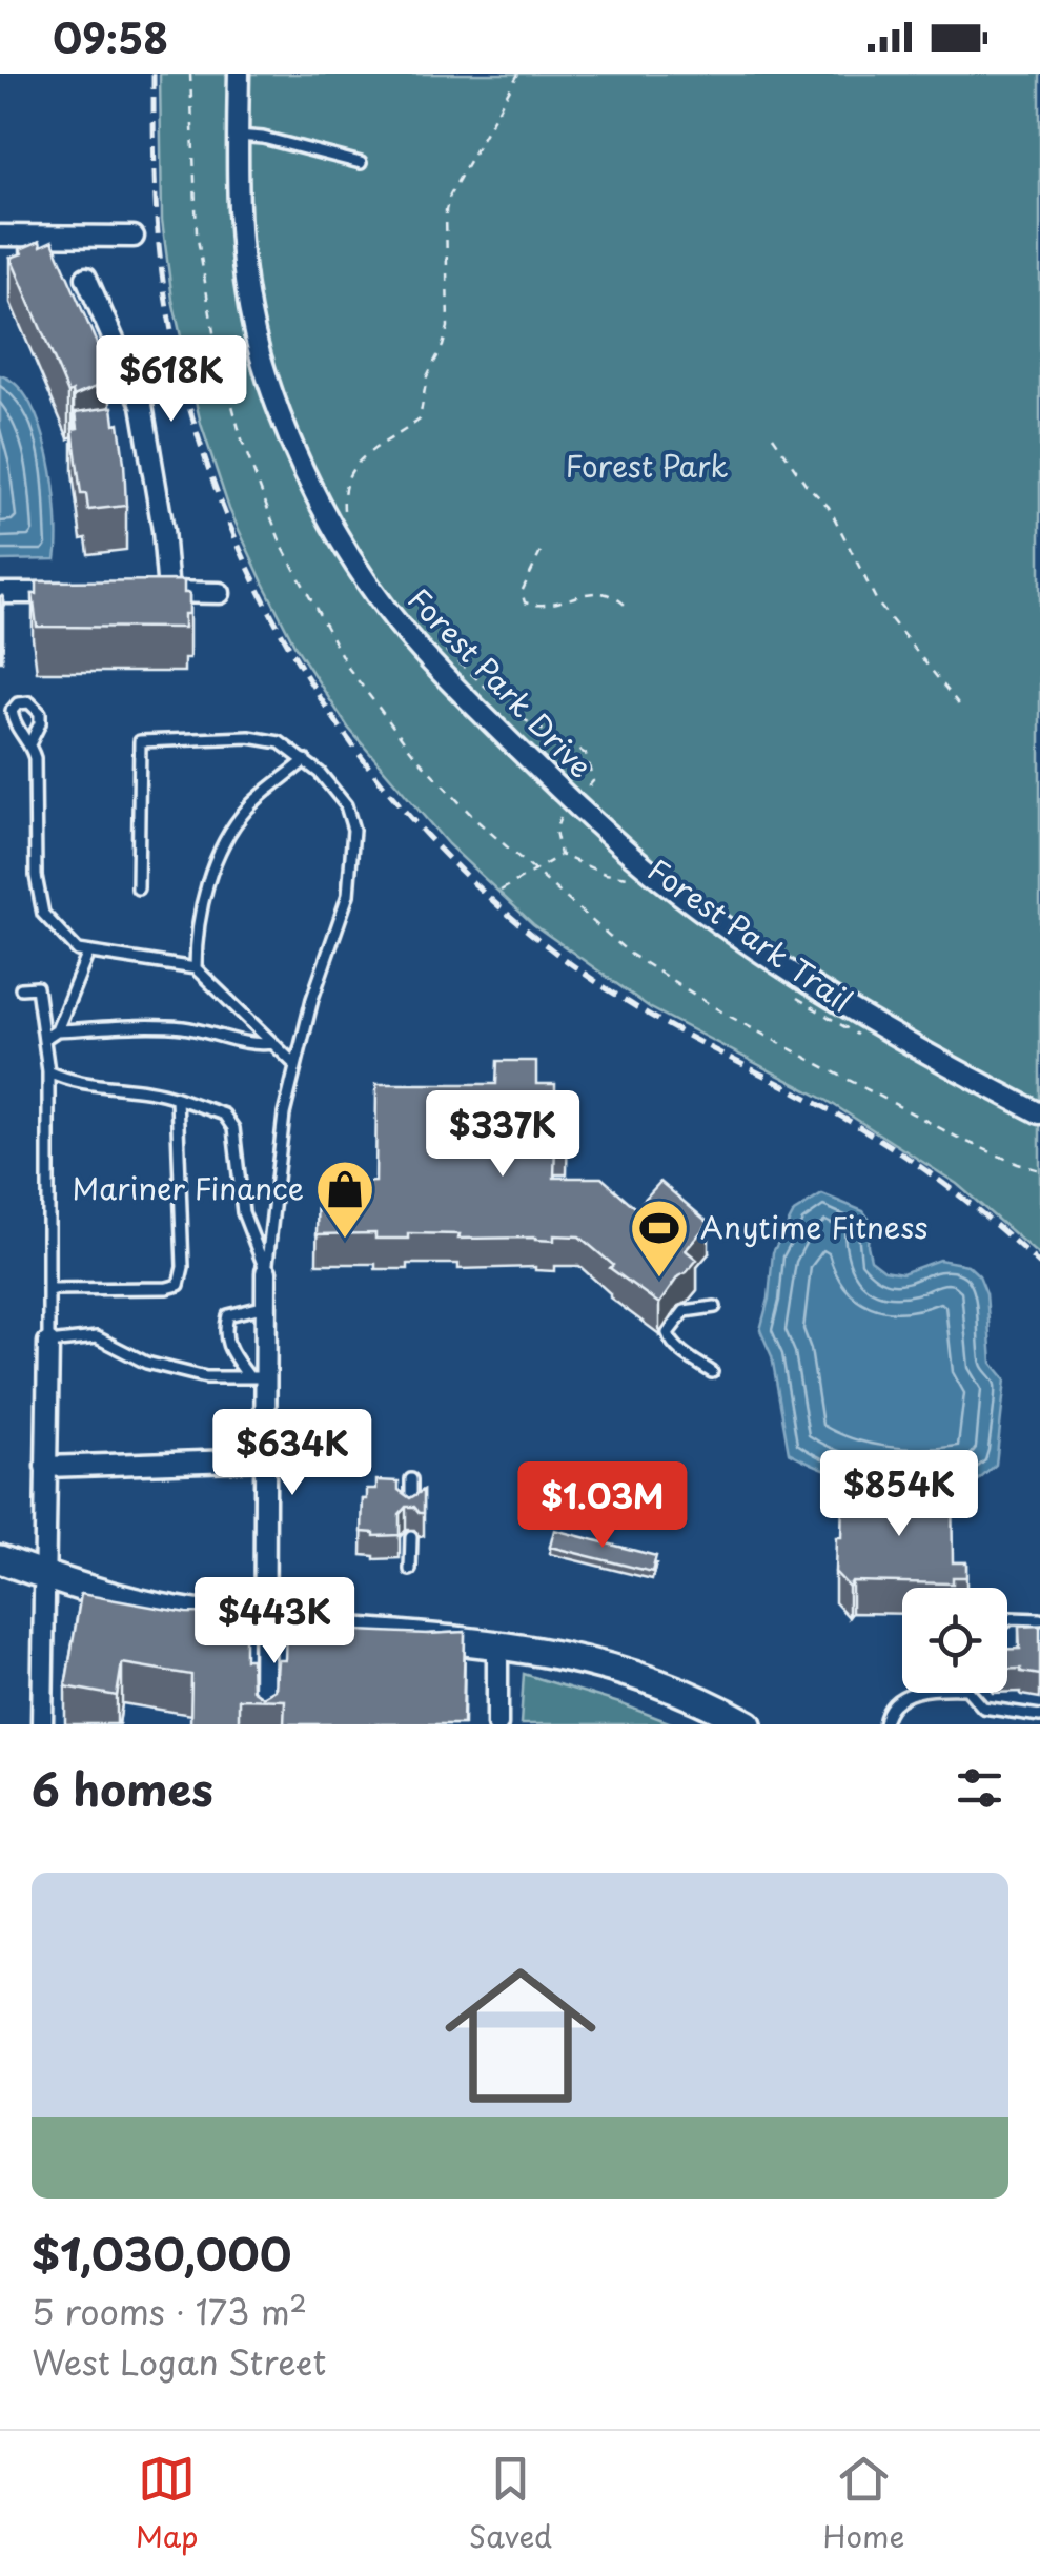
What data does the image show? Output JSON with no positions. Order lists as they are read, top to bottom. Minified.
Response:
{"streets":{"street":["Forest Park Drive"],"path":["Forest Park Trail"]},"parks":["Forest Park"],"places":{"shop":["Mariner Finance"],"sports":["Anytime Fitness"]},"page":{"status":"09:58","price":["$618K","$337K","$634K","$854K","$1.03M","$443K"],"heading":"6 homes","list":[{"name":"$1,030,000","note":"5 rooms · 173 m² · West Logan Street"}],"tabs":["Map","Saved","Home"]}}
